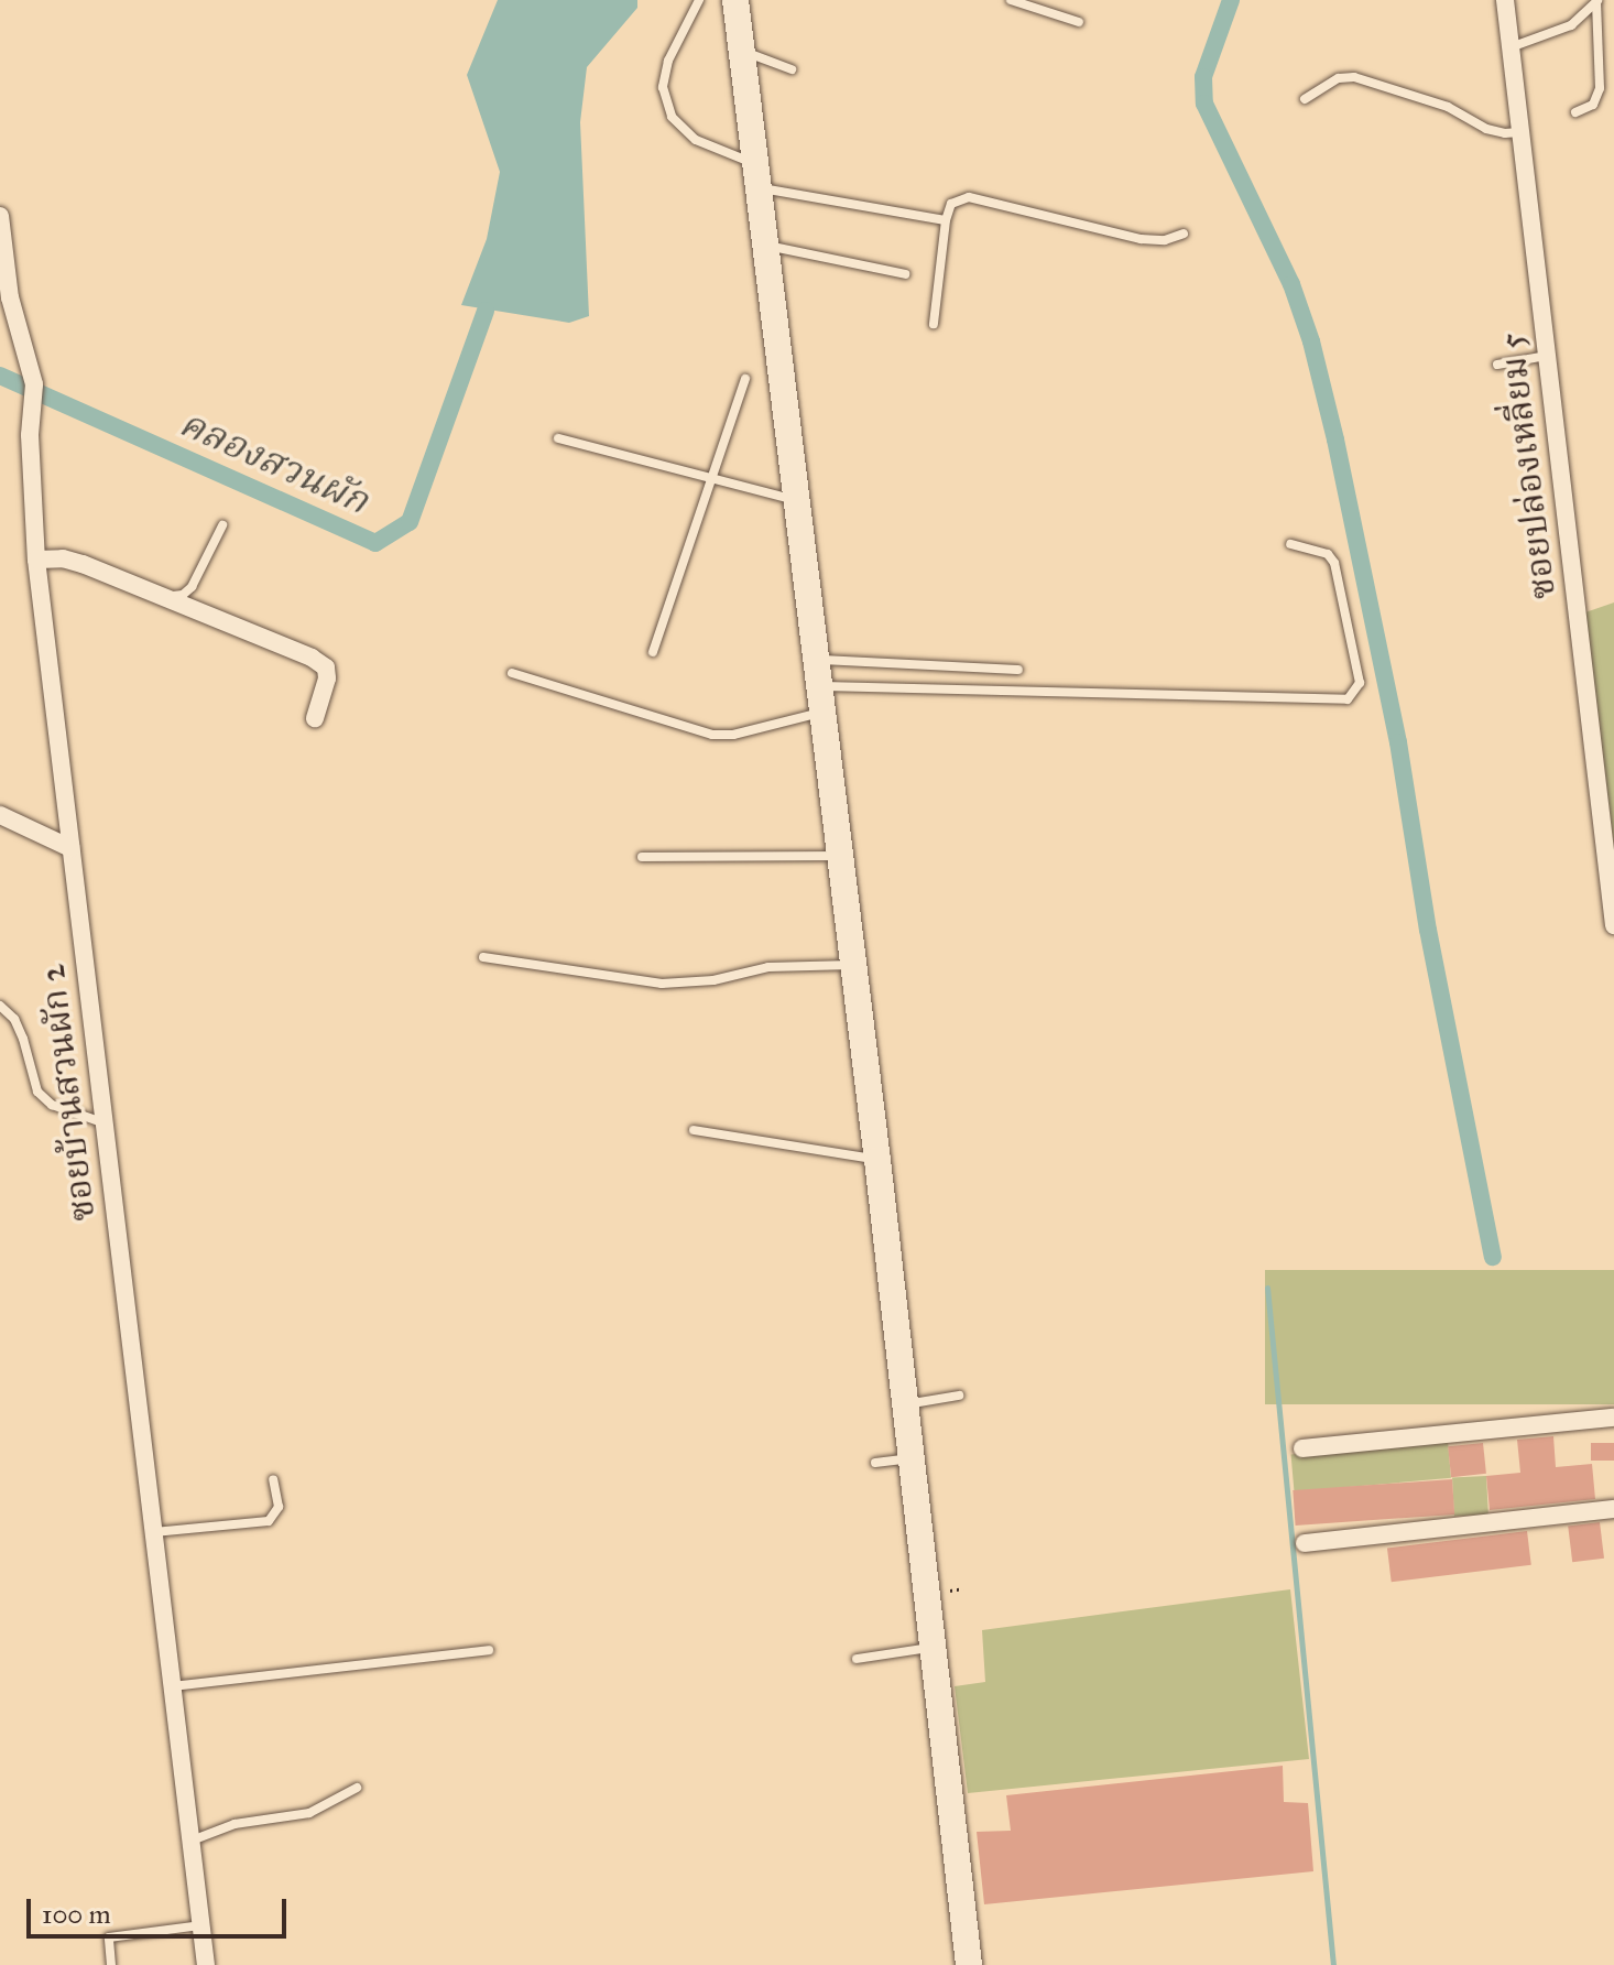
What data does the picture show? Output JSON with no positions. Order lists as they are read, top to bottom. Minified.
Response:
{"streets":{"street":["ซอยปล่องเหลี่ยม 5","ซอยบ้านสวนผัก 2"]},"water":["คลองสวนผัก"],"scale_bar":"100 m"}
